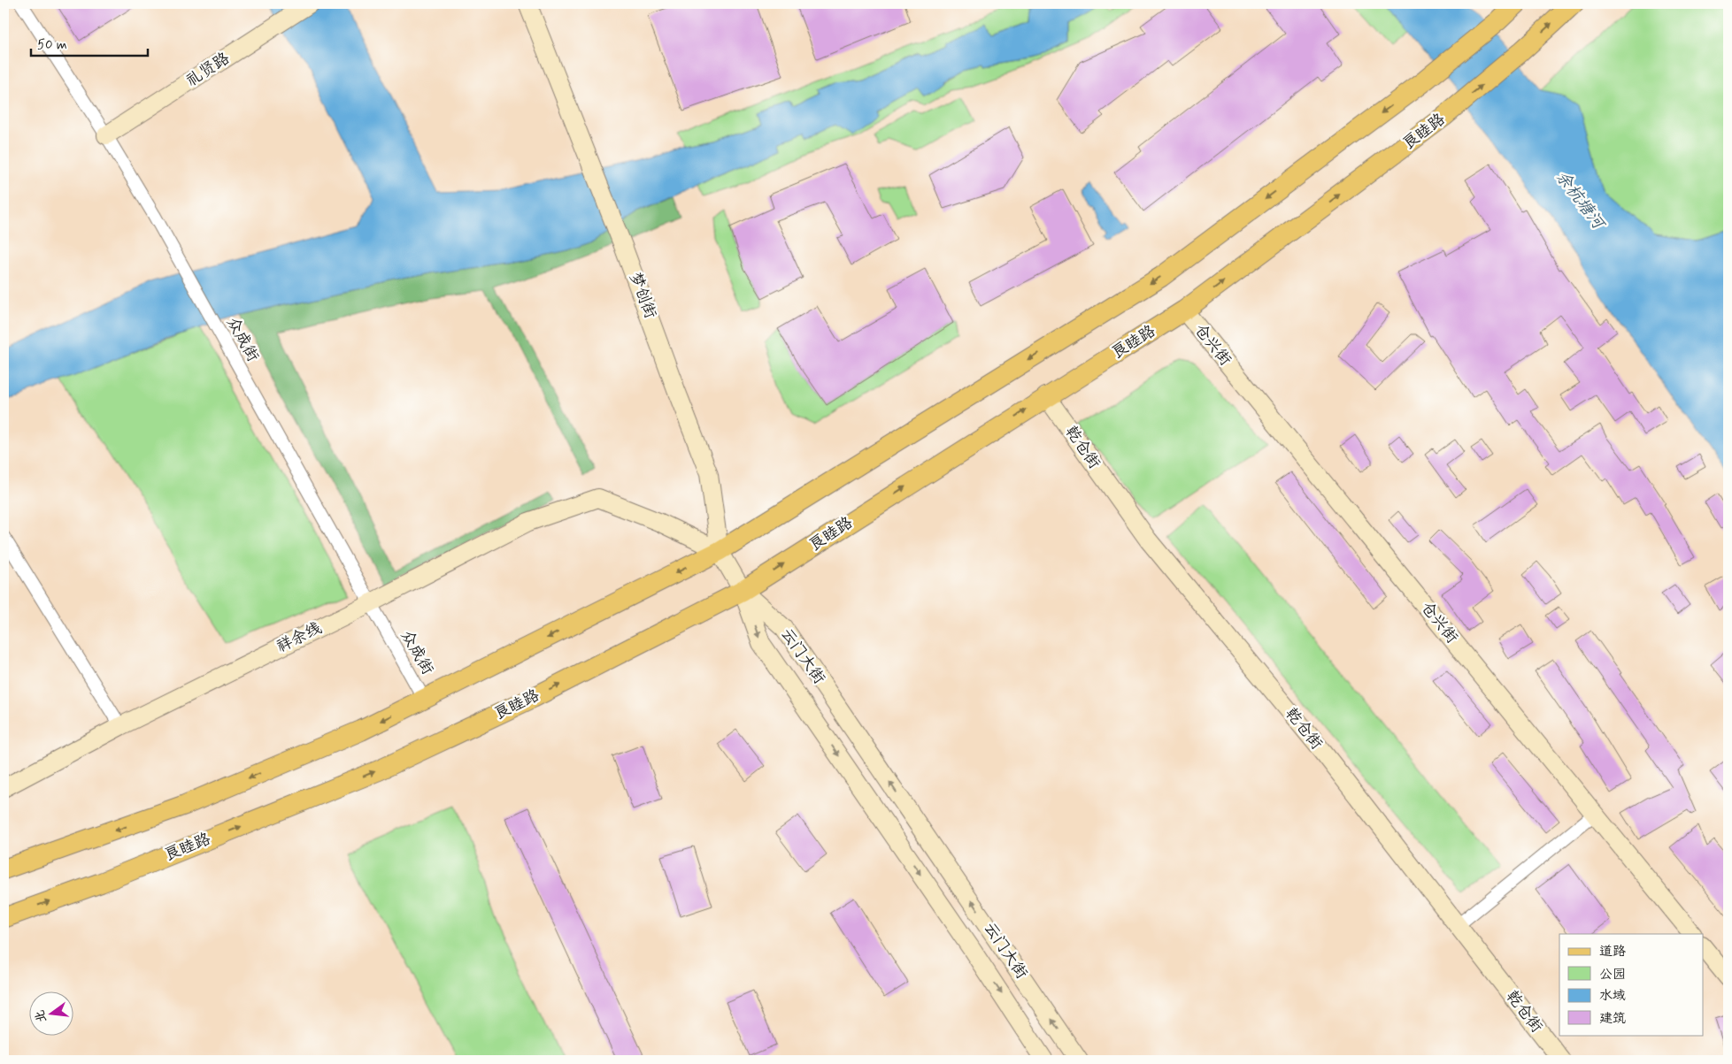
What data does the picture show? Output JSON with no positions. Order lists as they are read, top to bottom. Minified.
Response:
{"streets":{"main road":["良睦路"],"street":["礼贤路","梦创街","众成街","仓兴街","乾仓街","祥余线","云门大街"]},"crossings":[["礼贤路","众成街"],["良睦路","梦创街"],["良睦路","仓兴街"],["良睦路","乾仓街"],["良睦路","云门大街"],["梦创街","祥余线"],["梦创街","云门大街"],["众成街","祥余线"]],"water":["余杭塘河"],"legend":["道路","公园","水域","建筑"],"scale_bar":"50 m","north":"left"}
